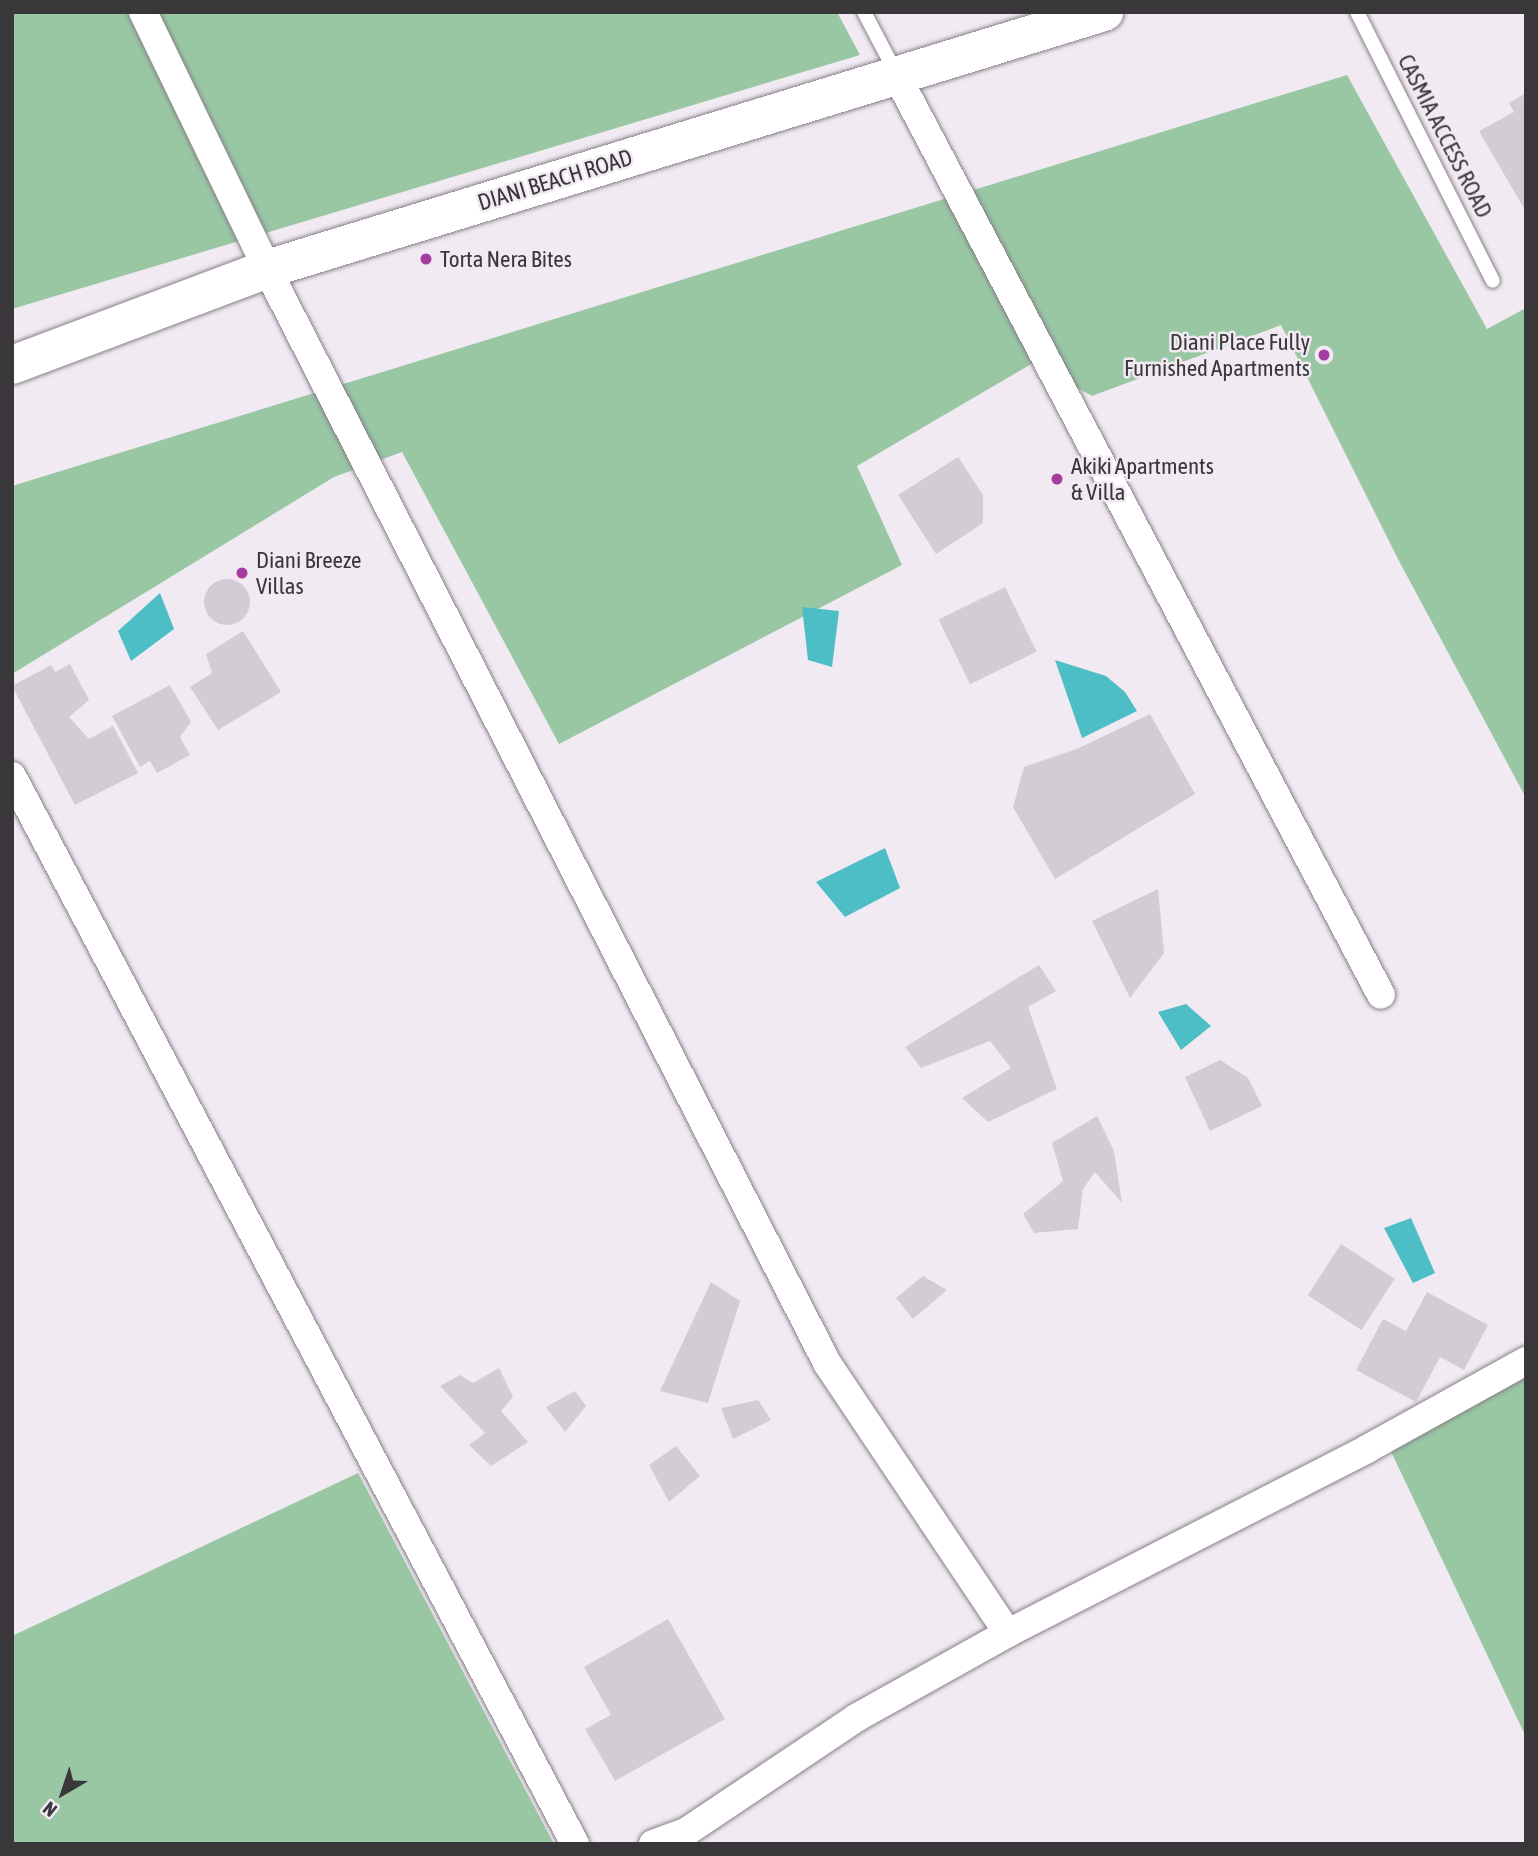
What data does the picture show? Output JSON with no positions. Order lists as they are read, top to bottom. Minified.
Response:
{"streets":{"main road":["DIANI BEACH ROAD"],"lane":["CASMIA ACCESS ROAD"]},"places":["Torta Nera Bites","Diani Place Fully Furnished Apartments","Akiki Apartments & Villa","Diani Breeze Villas"],"north":"bottom left"}
